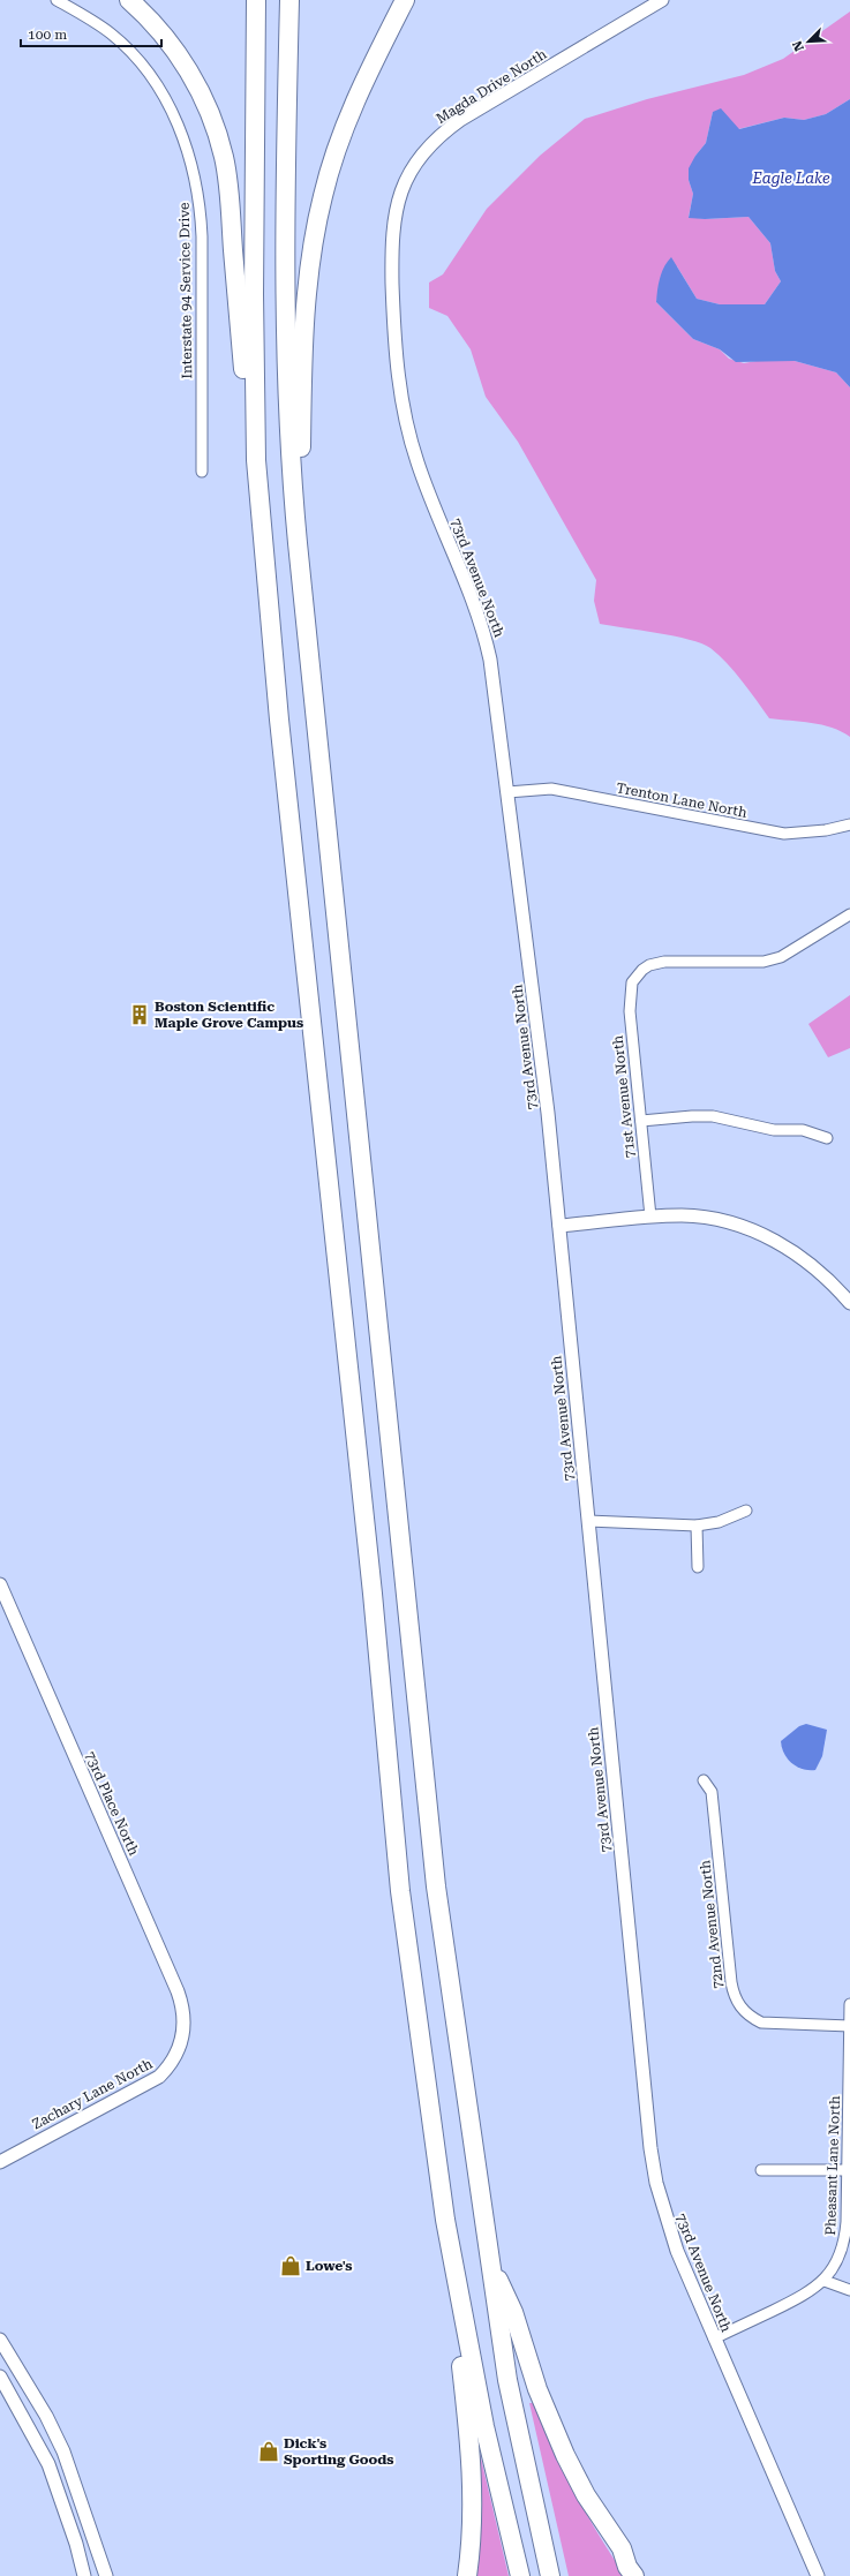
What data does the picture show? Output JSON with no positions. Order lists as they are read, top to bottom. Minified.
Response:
{"streets":{"street":["Magda Drive North","Interstate 94 Service Drive","73rd Avenue North","Trenton Lane North","71st Avenue North","73rd Place North","72nd Avenue North","Zachary Lane North","Pheasant Lane North"]},"crossings":[["Magda Drive North","73rd Avenue North"],["73rd Avenue North","Trenton Lane North"],["73rd Avenue North","Pheasant Lane North"],["73rd Place North","Zachary Lane North"],["72nd Avenue North","Pheasant Lane North"]],"water":["Eagle Lake"],"places":{"building":["Boston Scientific Maple Grove Campus"],"shop":["Lowe's","Dick's Sporting Goods"]},"scale_bar":"100 m","north":"bottom left"}
